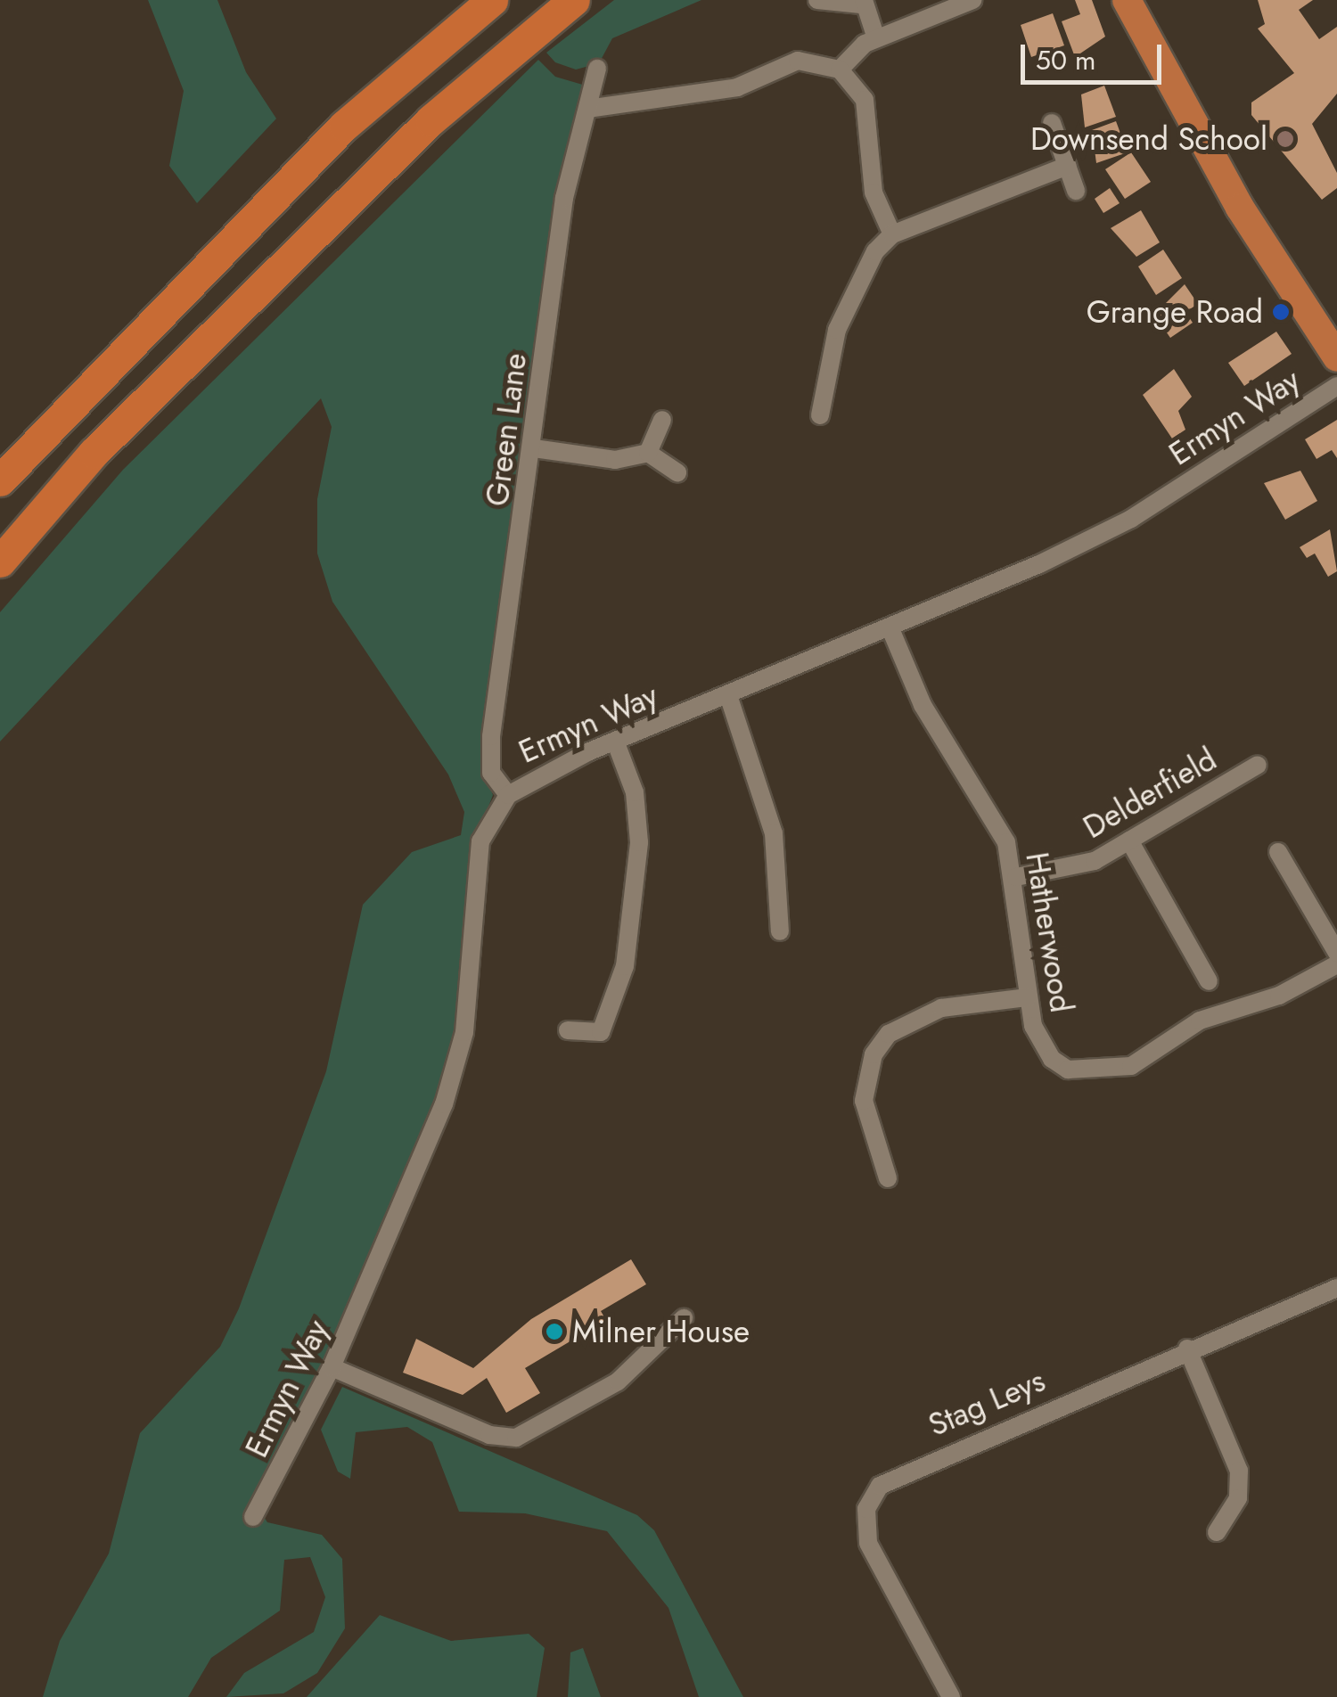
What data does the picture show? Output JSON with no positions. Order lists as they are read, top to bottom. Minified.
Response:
{"streets":{"street":["Ermyn Way","Green Lane","Delderfield","Hatherwood","Stag Leys"]},"crossings":[["Ermyn Way","Green Lane"],["Ermyn Way","Hatherwood"],["Delderfield","Hatherwood"]],"places":["Downsend School","Grange Road","Milner House"],"scale_bar":"50 m"}
